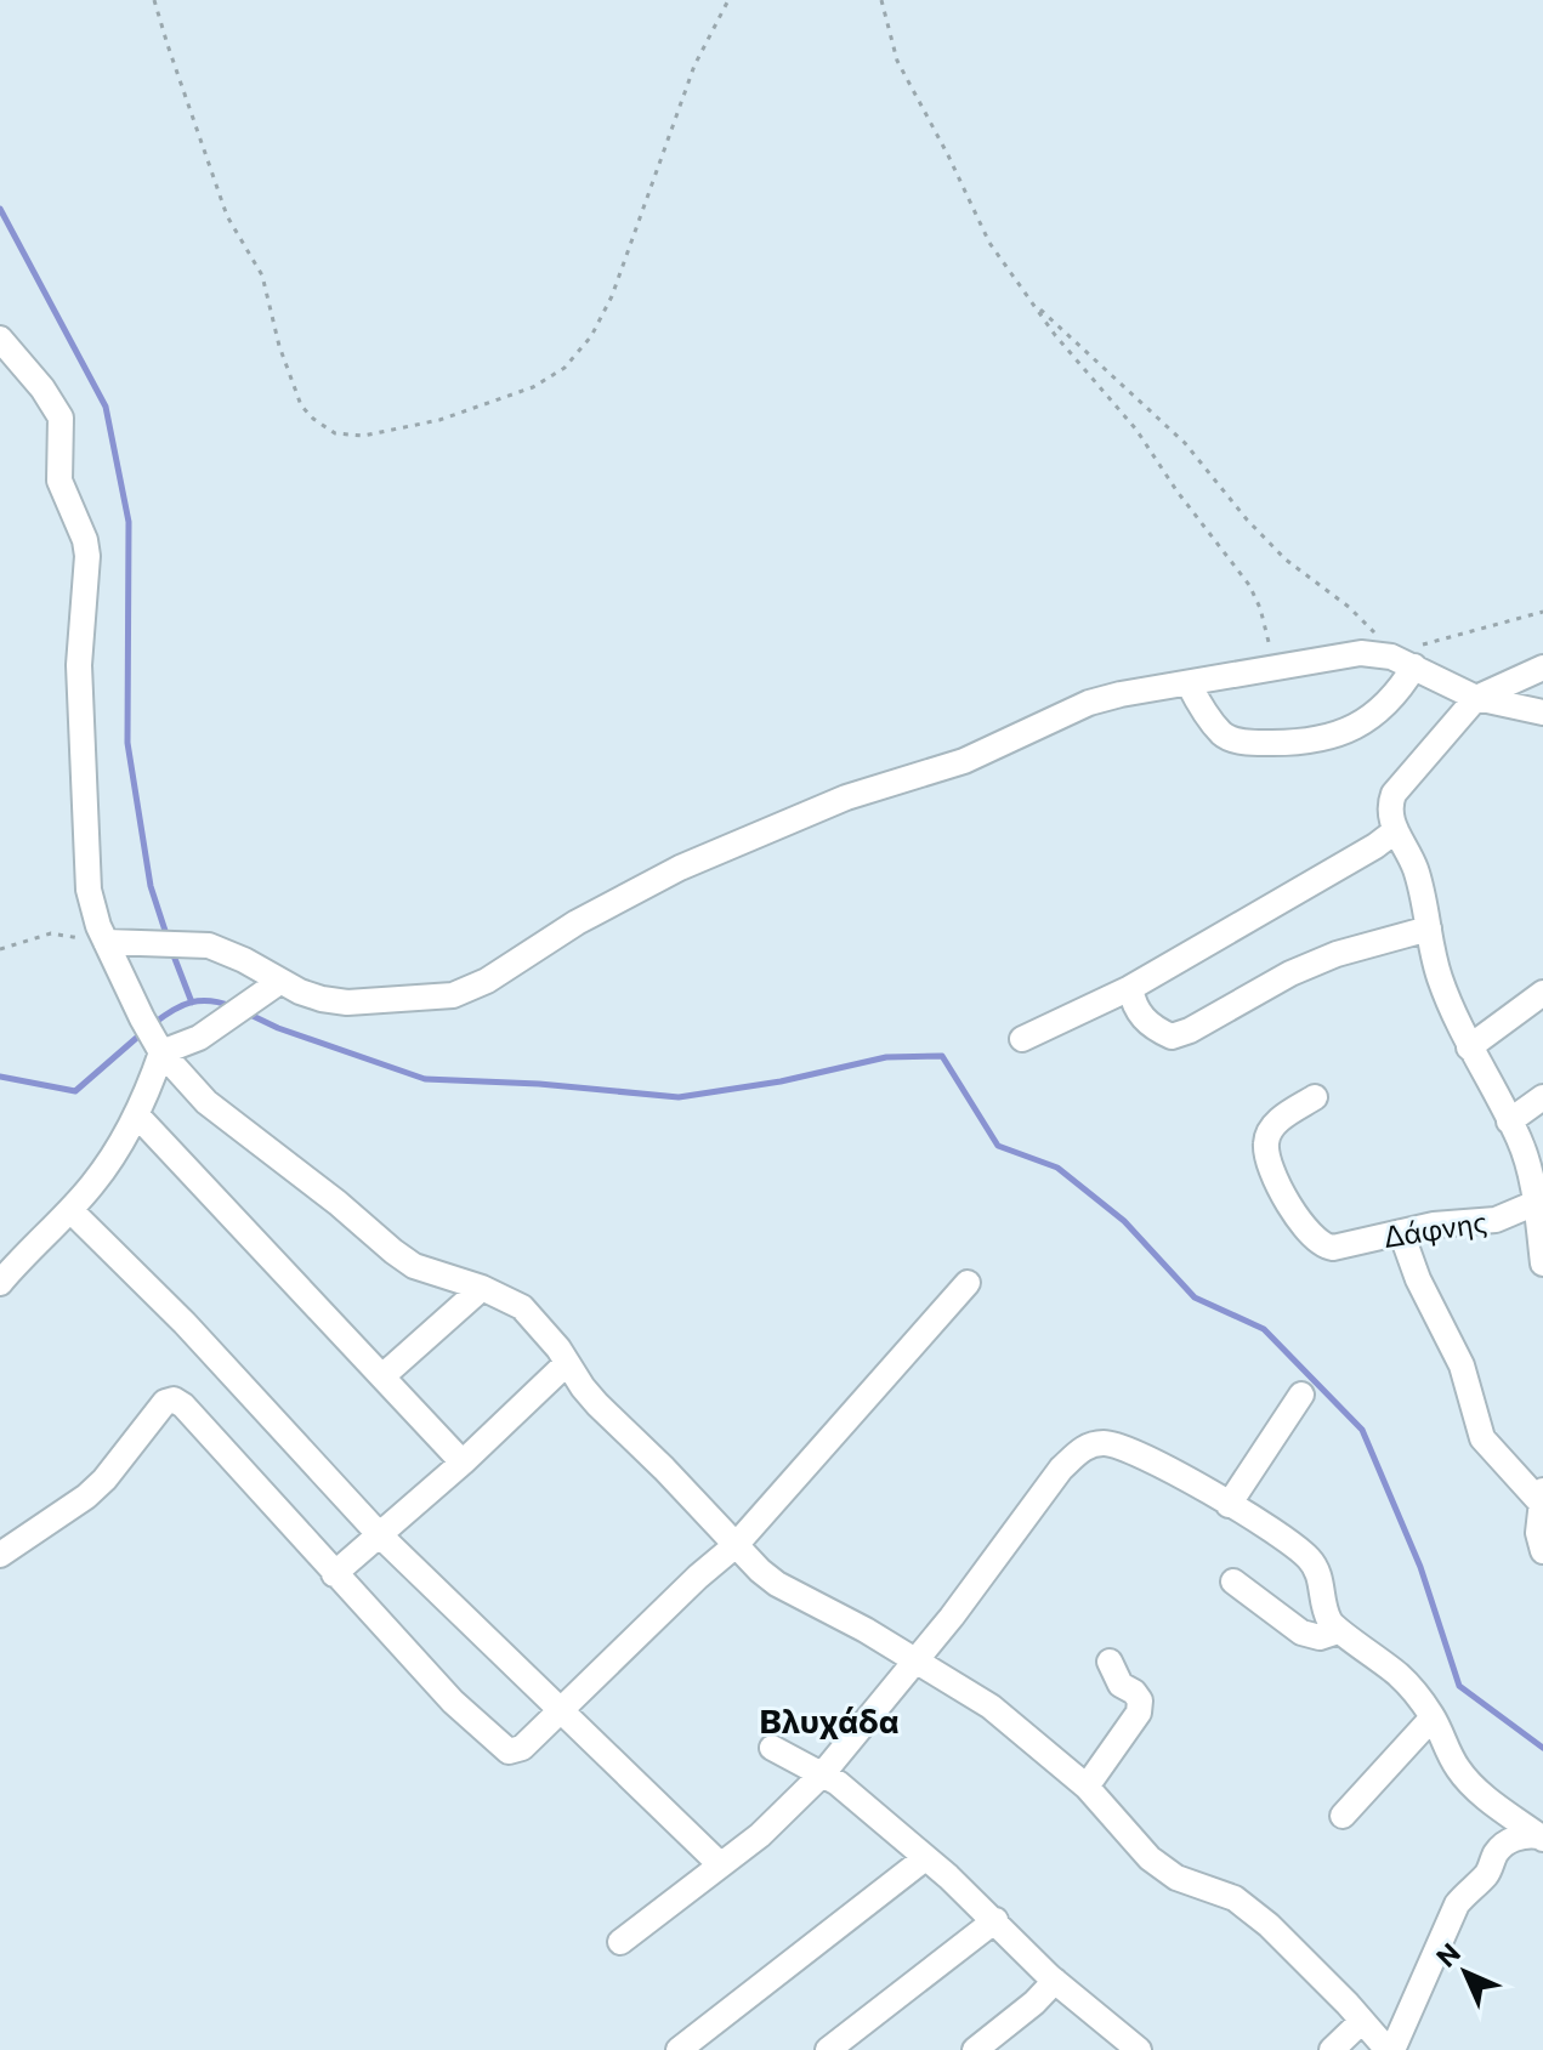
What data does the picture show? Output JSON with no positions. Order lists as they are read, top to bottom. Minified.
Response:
{"streets":{"street":["Δάφνης"]},"districts":["Βλυχάδα"],"north":"top left"}
